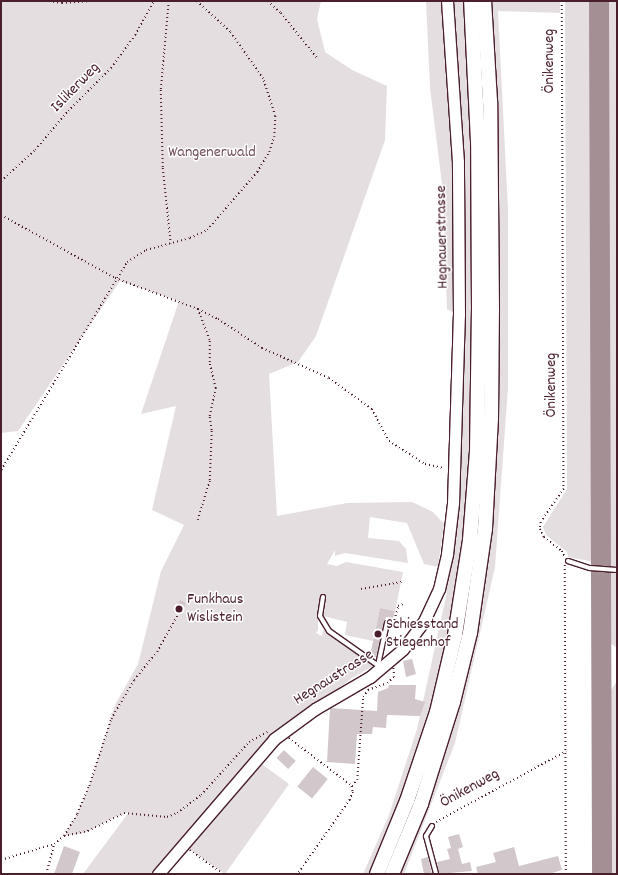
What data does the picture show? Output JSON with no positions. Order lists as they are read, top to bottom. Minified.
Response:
{"streets":{"street":["Hegnauerstrasse","Hegnaustrasse"],"lane":["Önikenweg"],"path":["Islikerweg"]},"crossings":[["Hegnauerstrasse","Hegnaustrasse"]],"parks":["Wangenerwald"],"places":["Funkhaus Wislistein","Schiesstand Stiegenhof"]}
